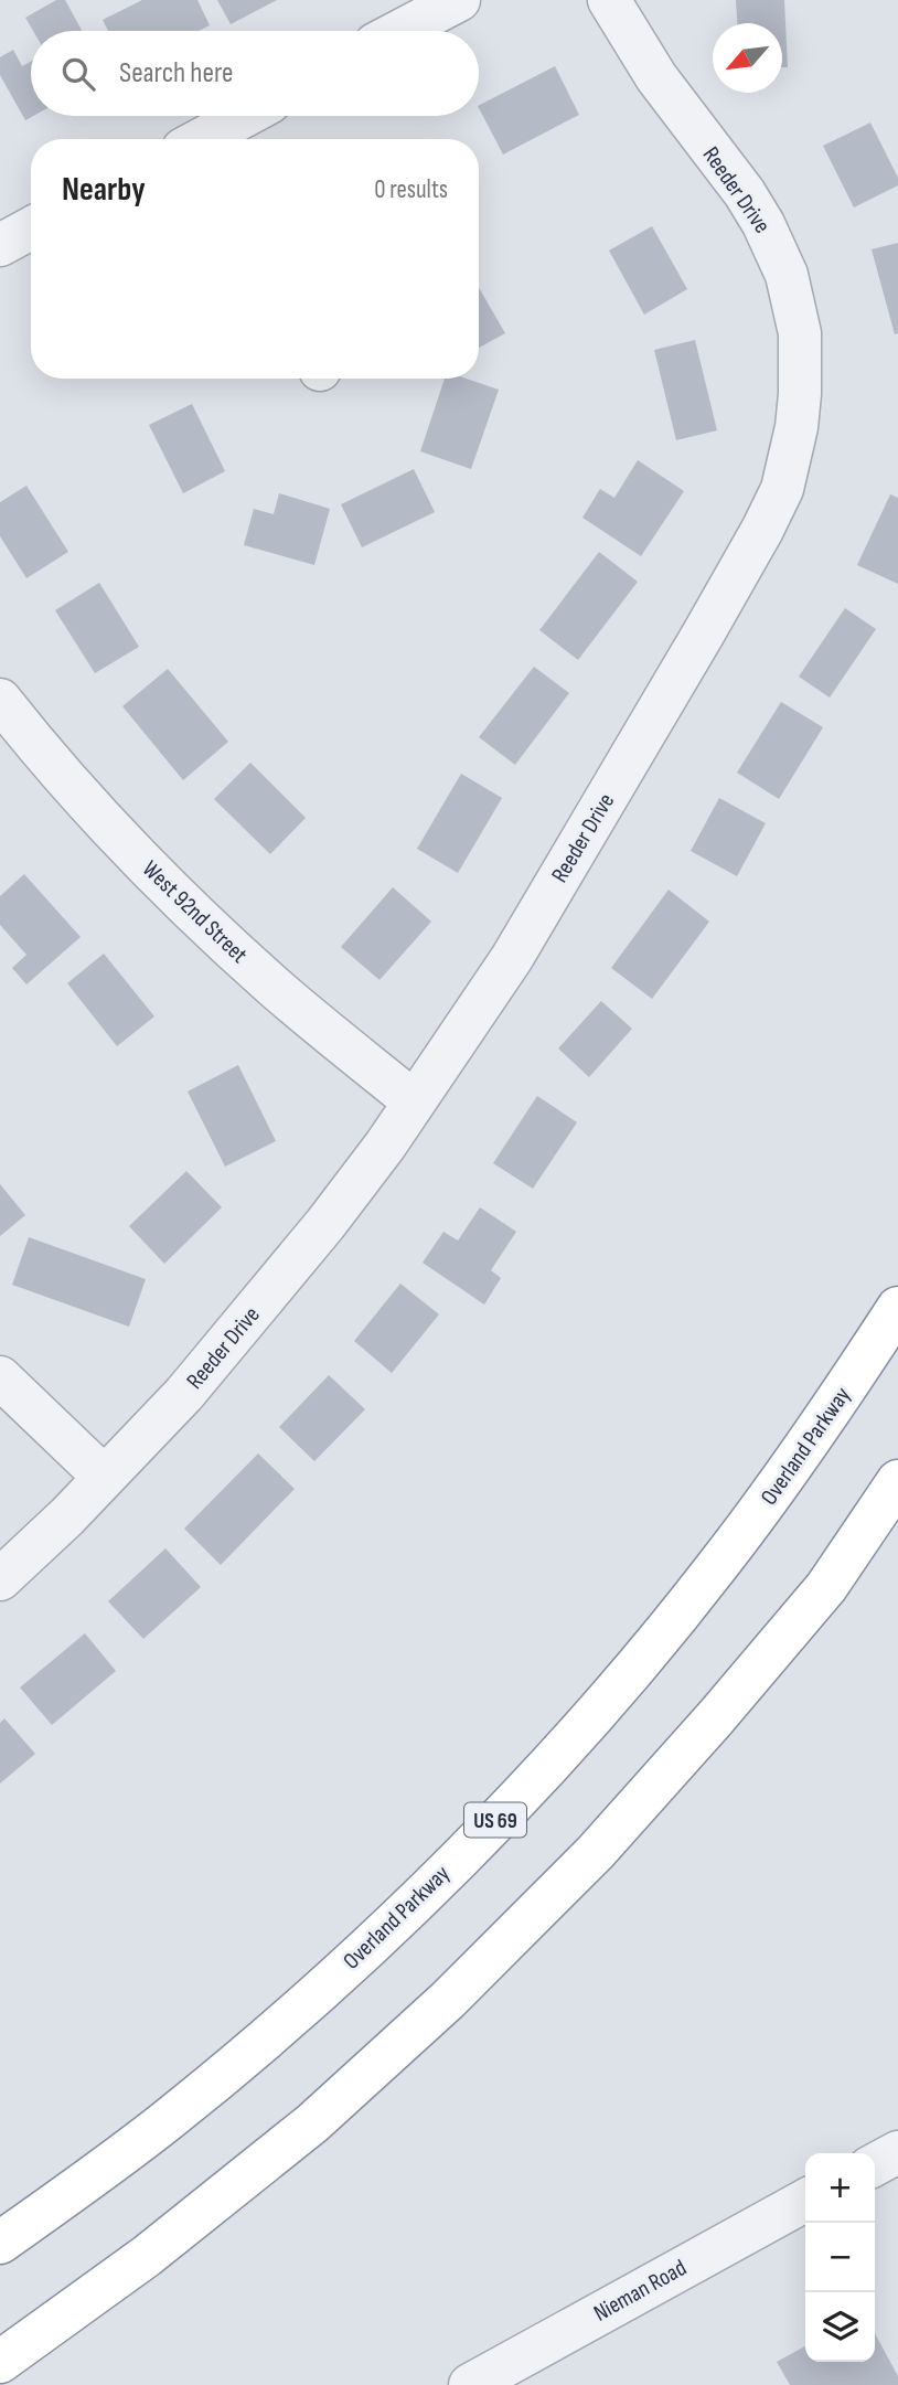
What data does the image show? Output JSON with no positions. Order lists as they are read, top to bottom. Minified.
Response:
{"streets":{"highway":["Overland Parkway","US 69"],"street":["Reeder Drive","West 92nd Street","Nieman Road"]},"crossings":[["Reeder Drive","West 92nd Street"]],"north":"bottom left","page":{"search":"Search here","heading":["Nearby","0 results"],"map_buttons":["+","−"]}}
